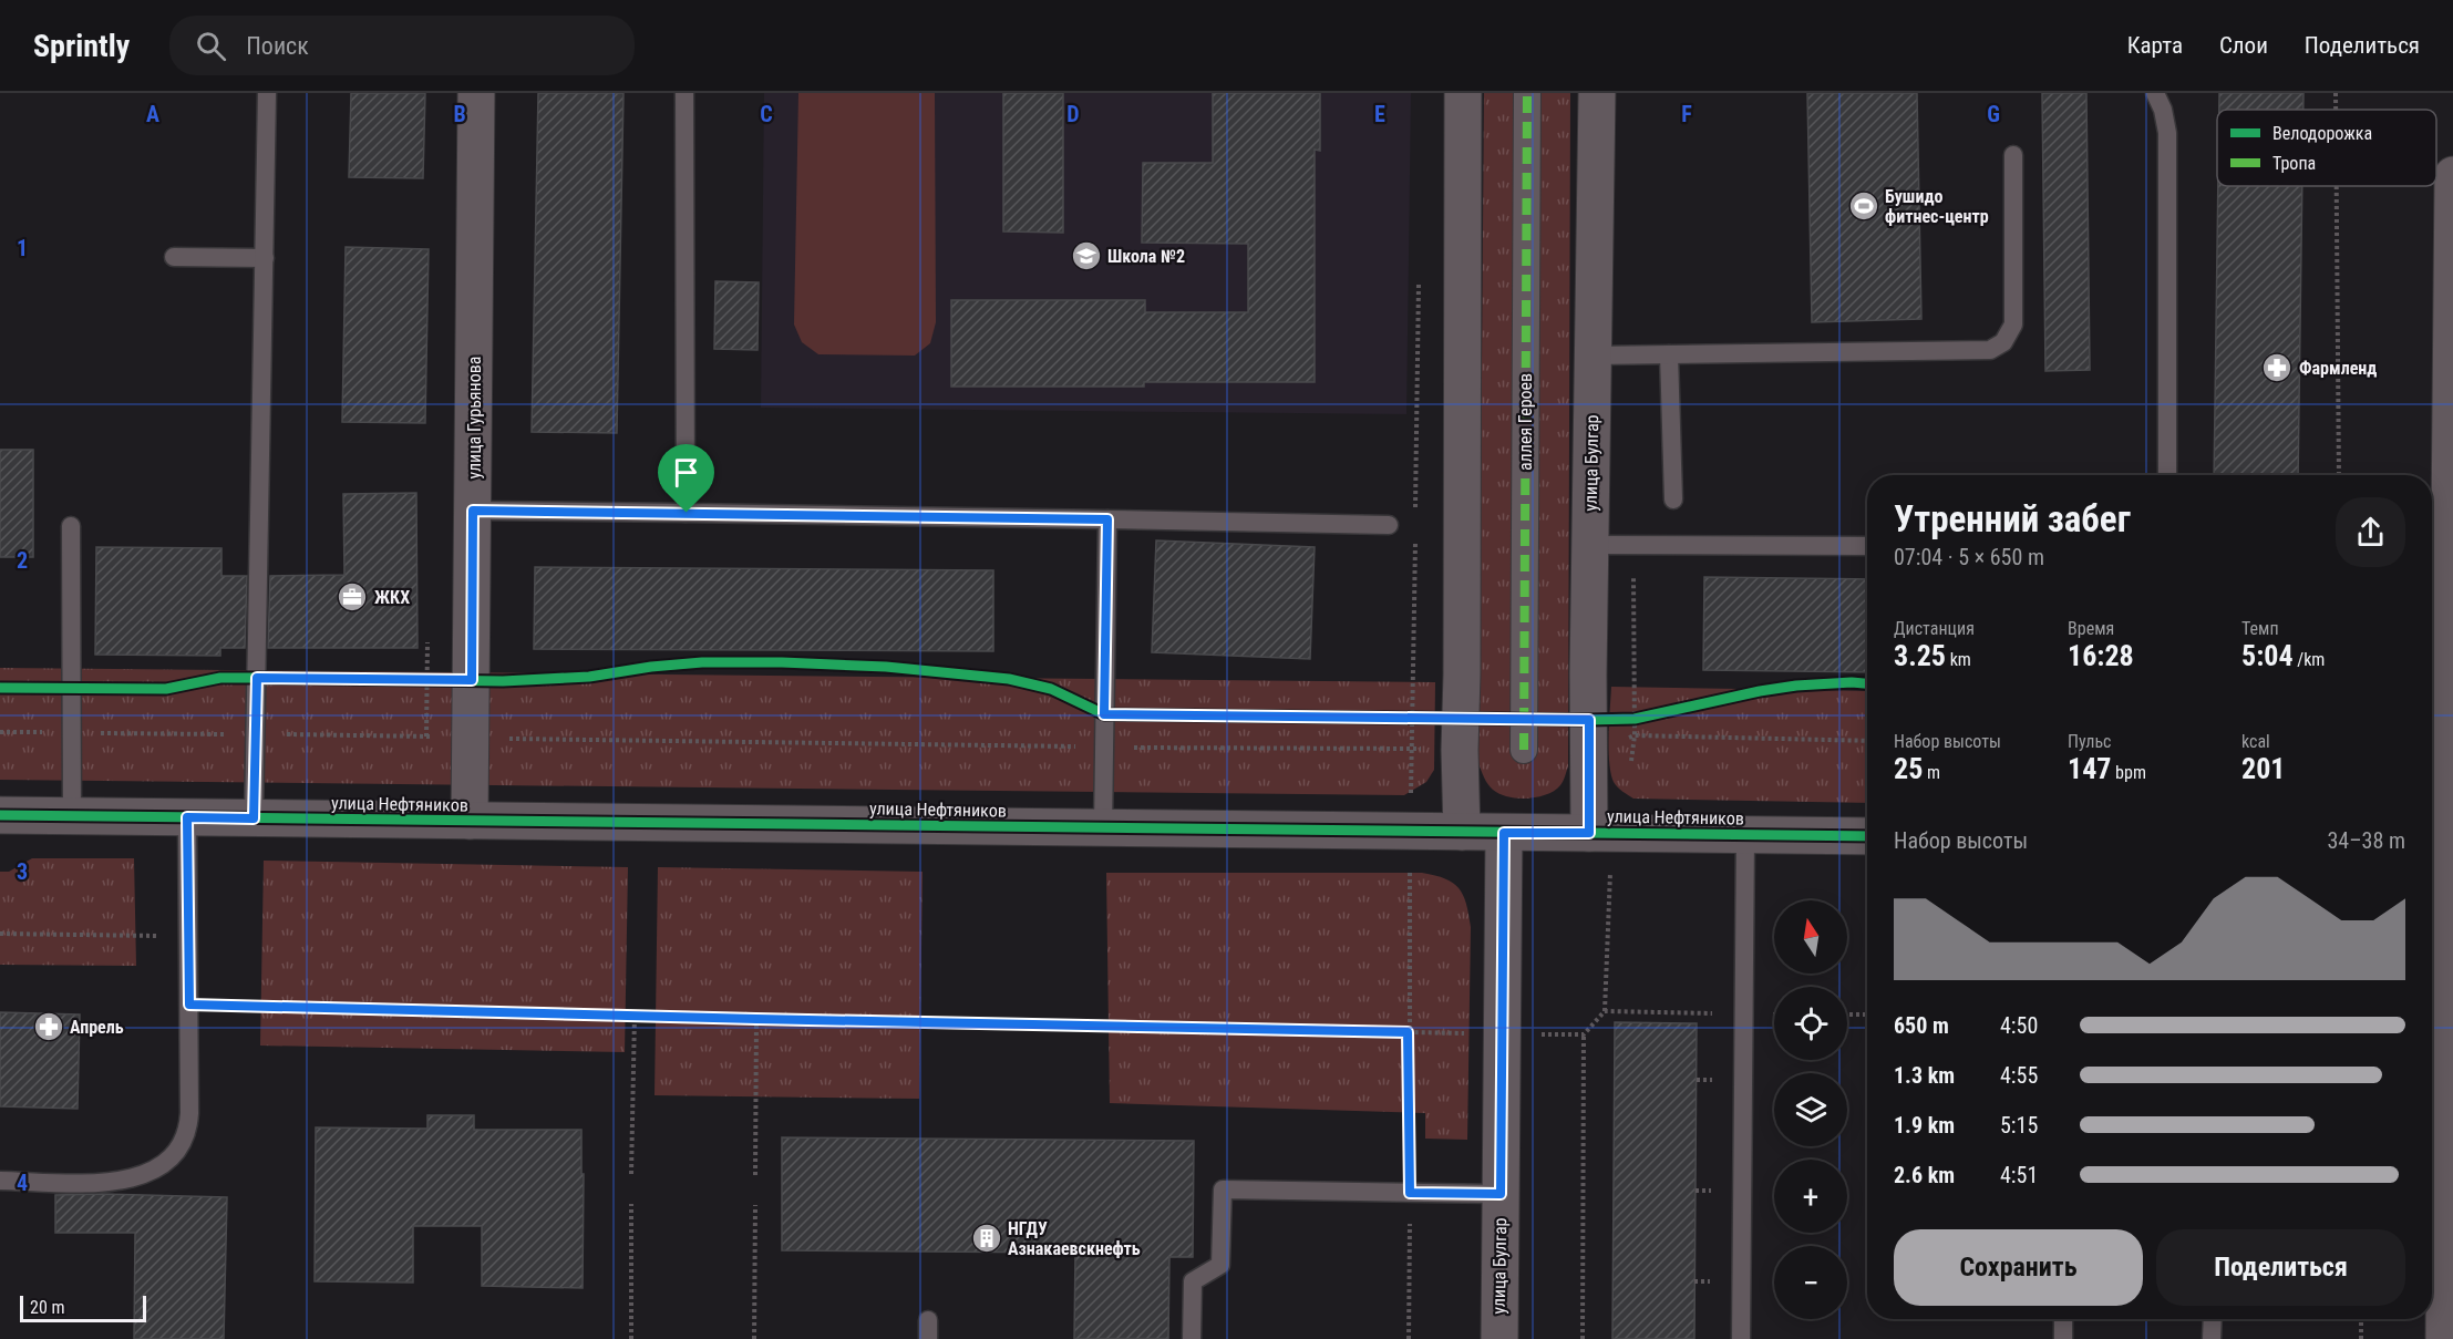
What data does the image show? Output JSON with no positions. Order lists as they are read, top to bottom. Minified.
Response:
{"streets":{"street":["улица Гурьянова","аллея Героев","улица Булгар","улица Нефтяников"]},"crossings":[["улица Гурьянова","улица Нефтяников"],["улица Булгар","улица Нефтяников"]],"places":{"sports":["Бушидо фитнес-центр"],"school or university":["Школа №2"],"pharmacy":["Фармленд","Апрель"],"office":["ЖКХ"],"building":["НГДУ Азнакаевскнефть"]},"legend":["Велодорожка","Тропа"],"scale_bar":"20 m","north":"top","page":{"header":"Sprintly","search":"Поиск","nav":["Карта","Слои","Поделиться"],"heading":["Утренний забег","07:04 · 5 × 650 m"],"stats":[["Дистанция","3.25 km"],["Время","16:28"],["Темп","5:04 /km"],["Набор высоты","25 m"],["Пульс","147 bpm"],["kcal","201"]],"chart":["Набор высоты","34–38 m"],"map_buttons":["+","−"],"list":[{"name":"650 m","note":"4:50"},{"name":"1.3 km","note":"4:55"},{"name":"1.9 km","note":"5:15"},{"name":"2.6 km","note":"4:51"}],"buttons":["Сохранить","Поделиться"],"scale":"20 m"},"grid":{"columns":["A","B","C","D","E","F","G"],"rows":["1","2","3","4"]}}
